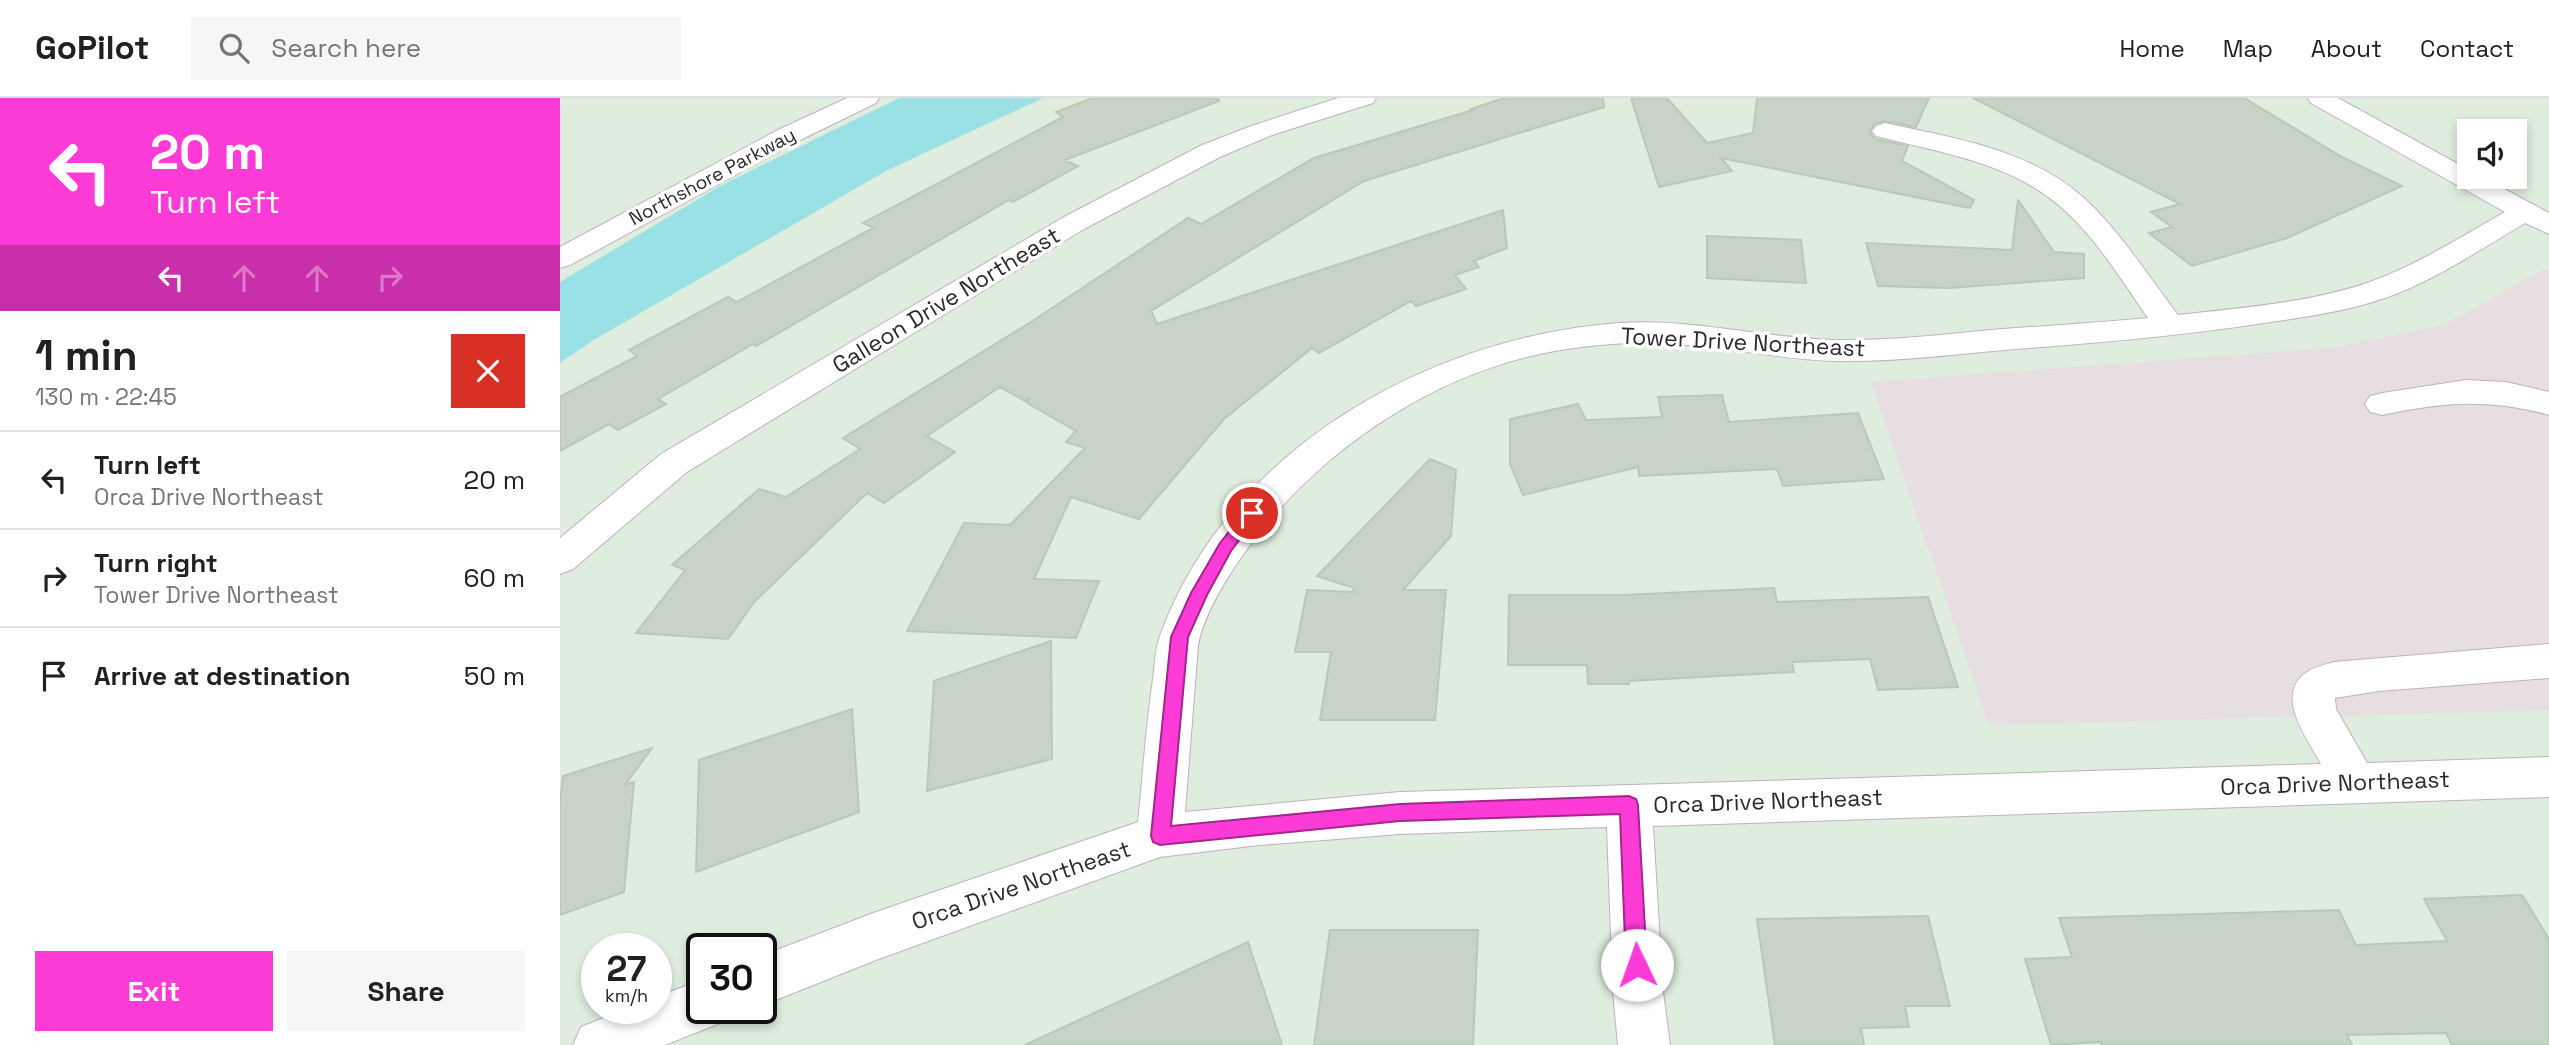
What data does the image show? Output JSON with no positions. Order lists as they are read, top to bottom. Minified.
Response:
{"streets":{"street":["Northshore Parkway","Galleon Drive Northeast","Tower Drive Northeast","Orca Drive Northeast"]},"crossings":[["Tower Drive Northeast","Orca Drive Northeast"]],"page":{"header":"GoPilot","search":"Search here","nav":["Home","Map","About","Contact"],"turn":["20 m","Turn left"],"heading":["1 min","130 m · 22:45"],"list":[{"name":"Turn left","note":"Orca Drive Northeast","value":"20 m"},{"name":"Turn right","note":"Tower Drive Northeast","value":"60 m"},{"name":"Arrive at destination","value":"50 m"}],"speed":"27 km/h","limit":"30","buttons":["Exit","Share"]}}
